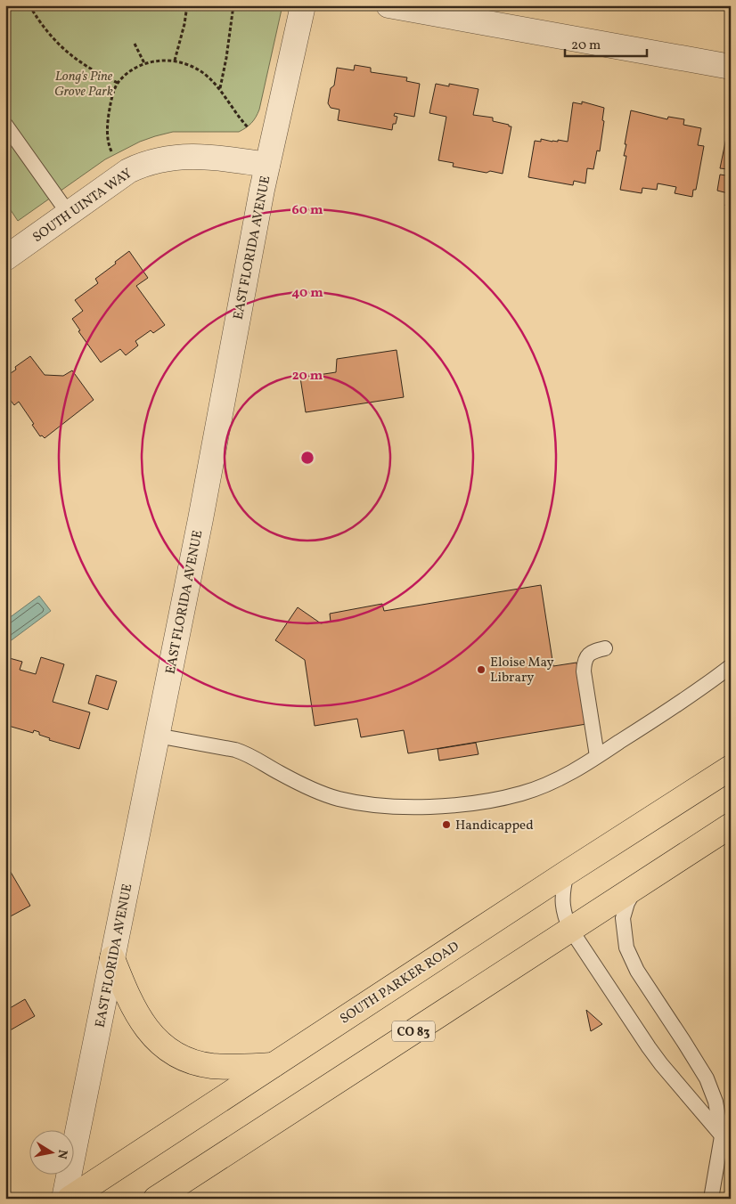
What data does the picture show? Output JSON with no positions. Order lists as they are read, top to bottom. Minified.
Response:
{"streets":{"main road":["SOUTH PARKER ROAD","CO 83"],"street":["SOUTH UINTA WAY","EAST FLORIDA AVENUE"]},"crossings":[["SOUTH UINTA WAY","EAST FLORIDA AVENUE"]],"parks":["Long's Pine Grove Park"],"places":["Eloise May Library","Handicapped"],"scale_bar":"20 m","north":"right","rings":["60 m","40 m","20 m"]}
